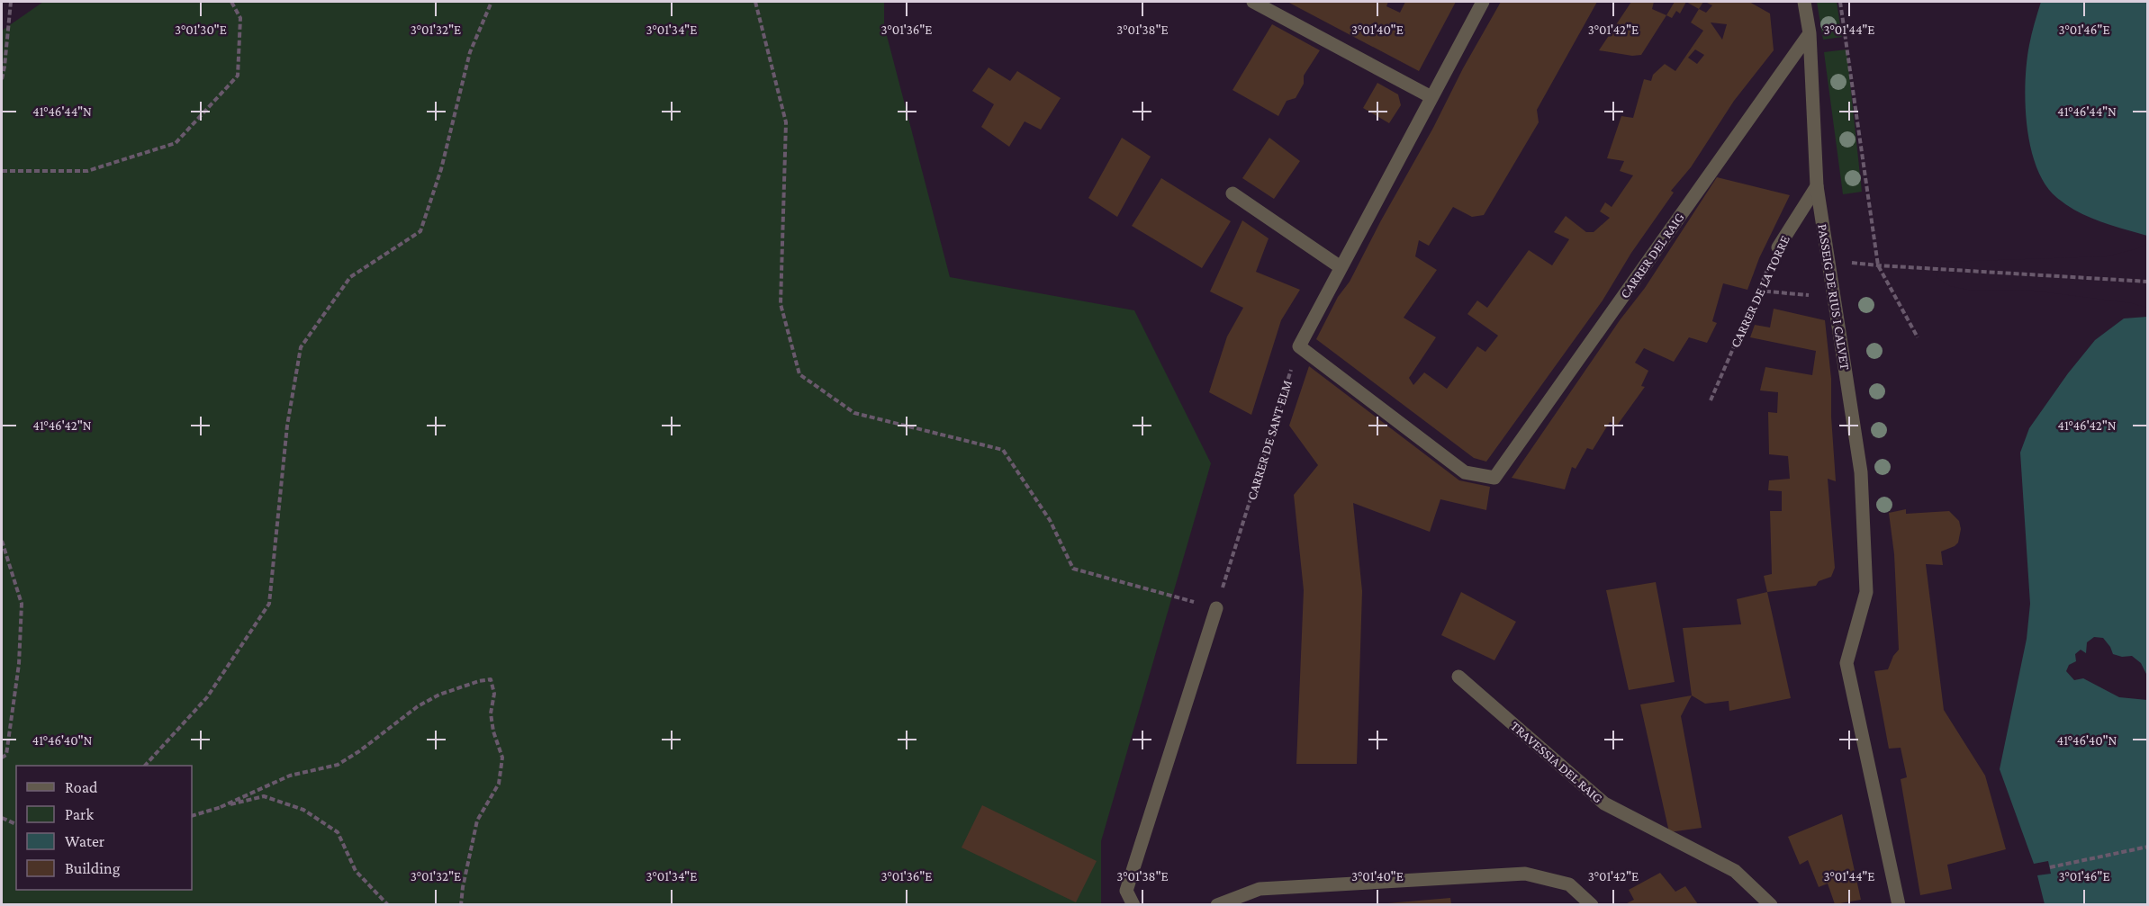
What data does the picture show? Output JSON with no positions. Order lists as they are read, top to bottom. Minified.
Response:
{"streets":{"street":["CARRER DEL RAIG","CARRER DE LA TORRE","PASSEIG DE RIUS I CALVET","TRAVESSIA DEL RAIG"],"path":["CARRER DE SANT ELM"]},"crossings":[["CARRER DEL RAIG","PASSEIG DE RIUS I CALVET"],["CARRER DEL RAIG","CARRER DE SANT ELM"],["CARRER DE LA TORRE","PASSEIG DE RIUS I CALVET"]],"legend":["Road","Park","Water","Building"],"coordinates":["3°01'30\"E","3°01'32\"E","3°01'34\"E","3°01'36\"E","3°01'38\"E","3°01'40\"E","3°01'42\"E","3°01'44\"E","3°01'46\"E","41°46'44\"N","41°46'42\"N","41°46'40\"N"]}
